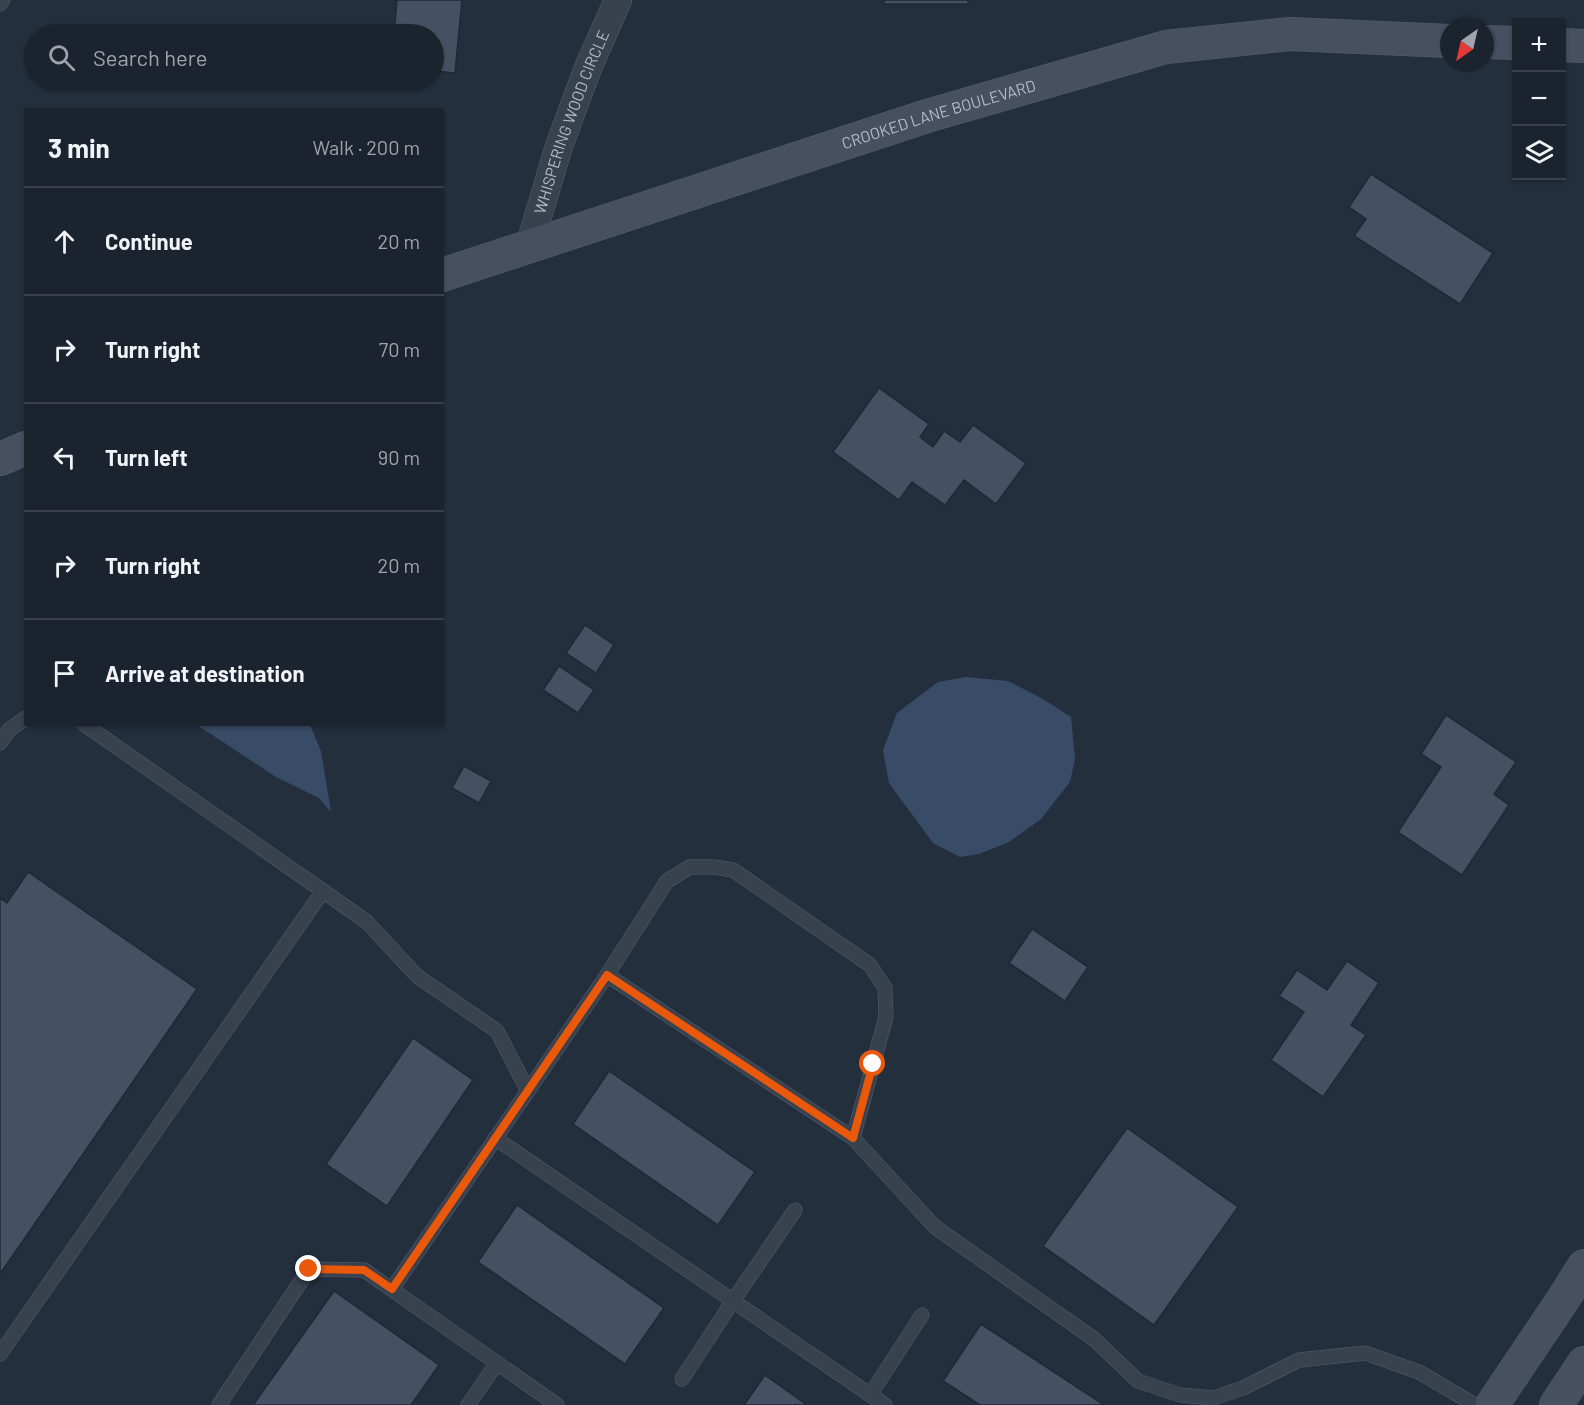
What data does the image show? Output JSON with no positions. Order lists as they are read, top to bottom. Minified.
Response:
{"streets":{"street":["CROOKED LANE BOULEVARD","WHISPERING WOOD CIRCLE"]},"crossings":[["CROOKED LANE BOULEVARD","WHISPERING WOOD CIRCLE"]],"north":"bottom left","page":{"map_buttons":["+","−"],"search":"Search here","heading":["3 min","Walk · 200 m"],"list":[["Continue","20 m"],["Turn right","70 m"],["Turn left","90 m"],["Turn right","20 m"],"Arrive at destination"]}}
